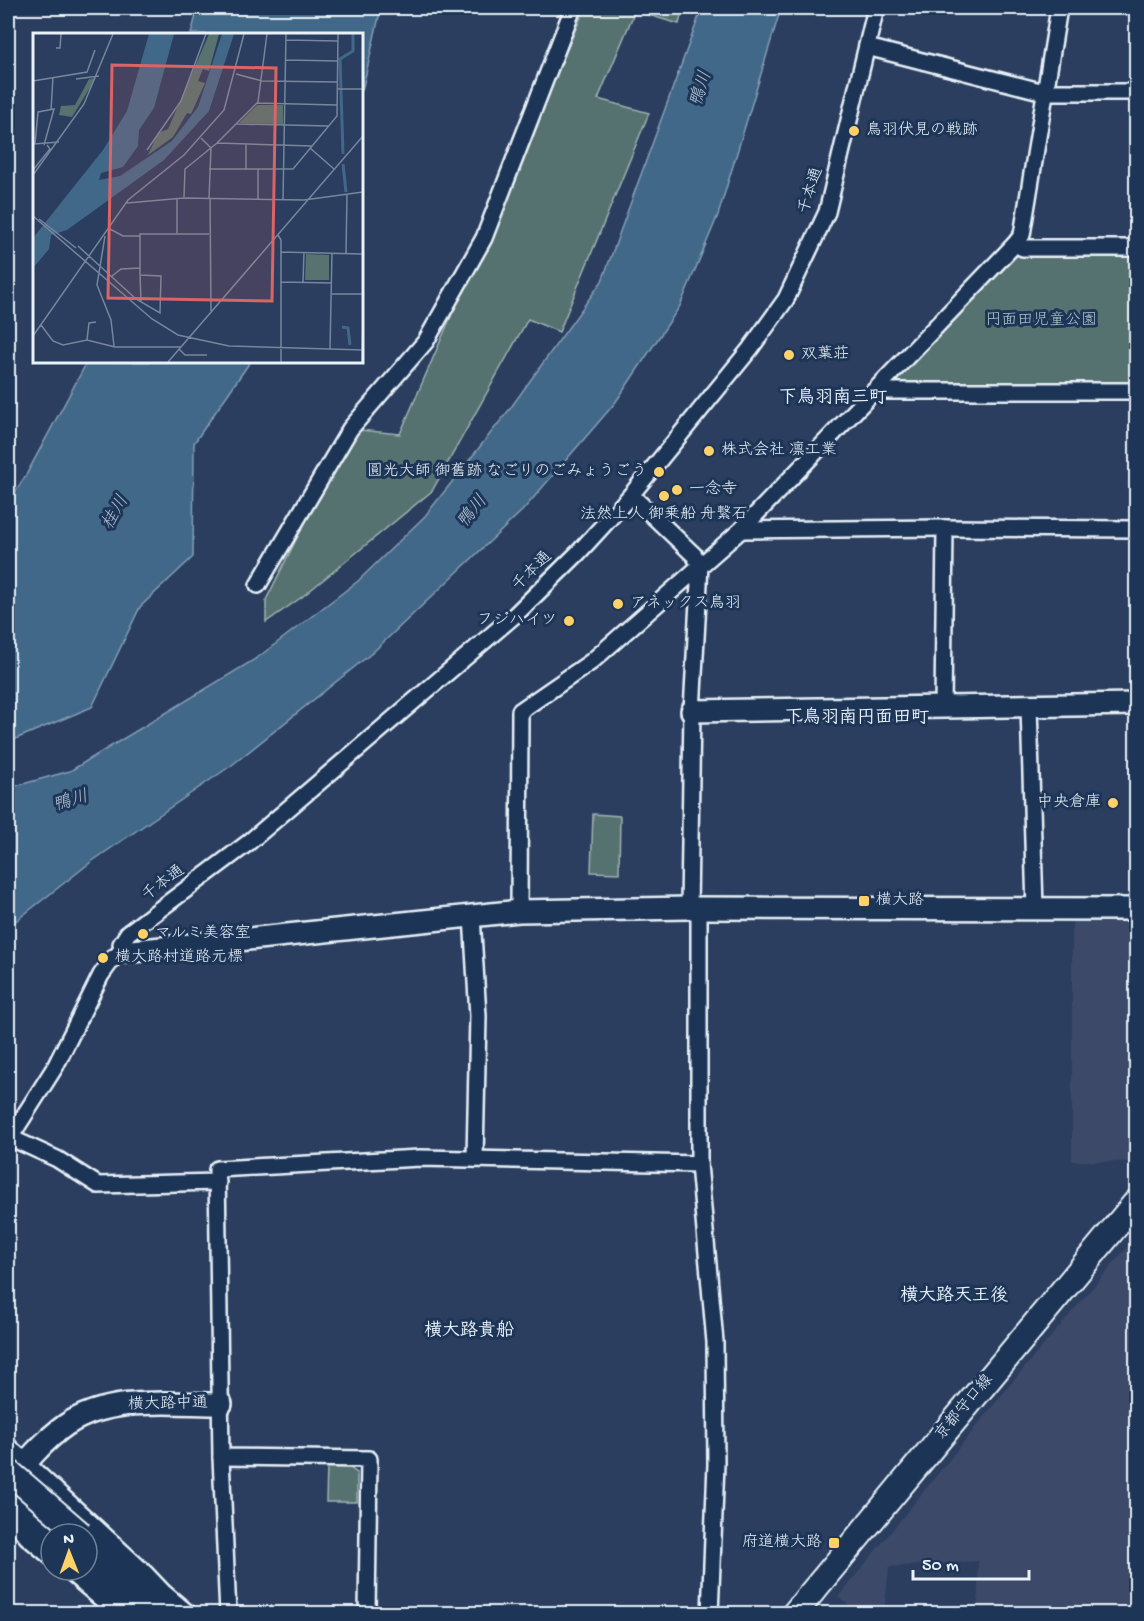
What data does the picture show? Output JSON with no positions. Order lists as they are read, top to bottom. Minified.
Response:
{"streets":{"main road":["京都守口線"],"street":["千本通","横大路中通"]},"districts":["下鳥羽南三町","下鳥羽南円面田町","横大路天王後","横大路貴船"],"water":["鴨川","桂川"],"parks":["円面田児童公園"],"places":{"other":["鳥羽伏見の戦跡","双葉荘","株式会社 凛工業","圓光大師 御舊跡 なごりのごみょうごう","一念寺","法然上人 御乗船 舟繋石","アネックス鳥羽","フジハイツ","中央倉庫","マルミ美容室","横大路村道路元標"],"transit":["横大路","府道横大路"]},"scale_bar":"50 m","north":"top"}
